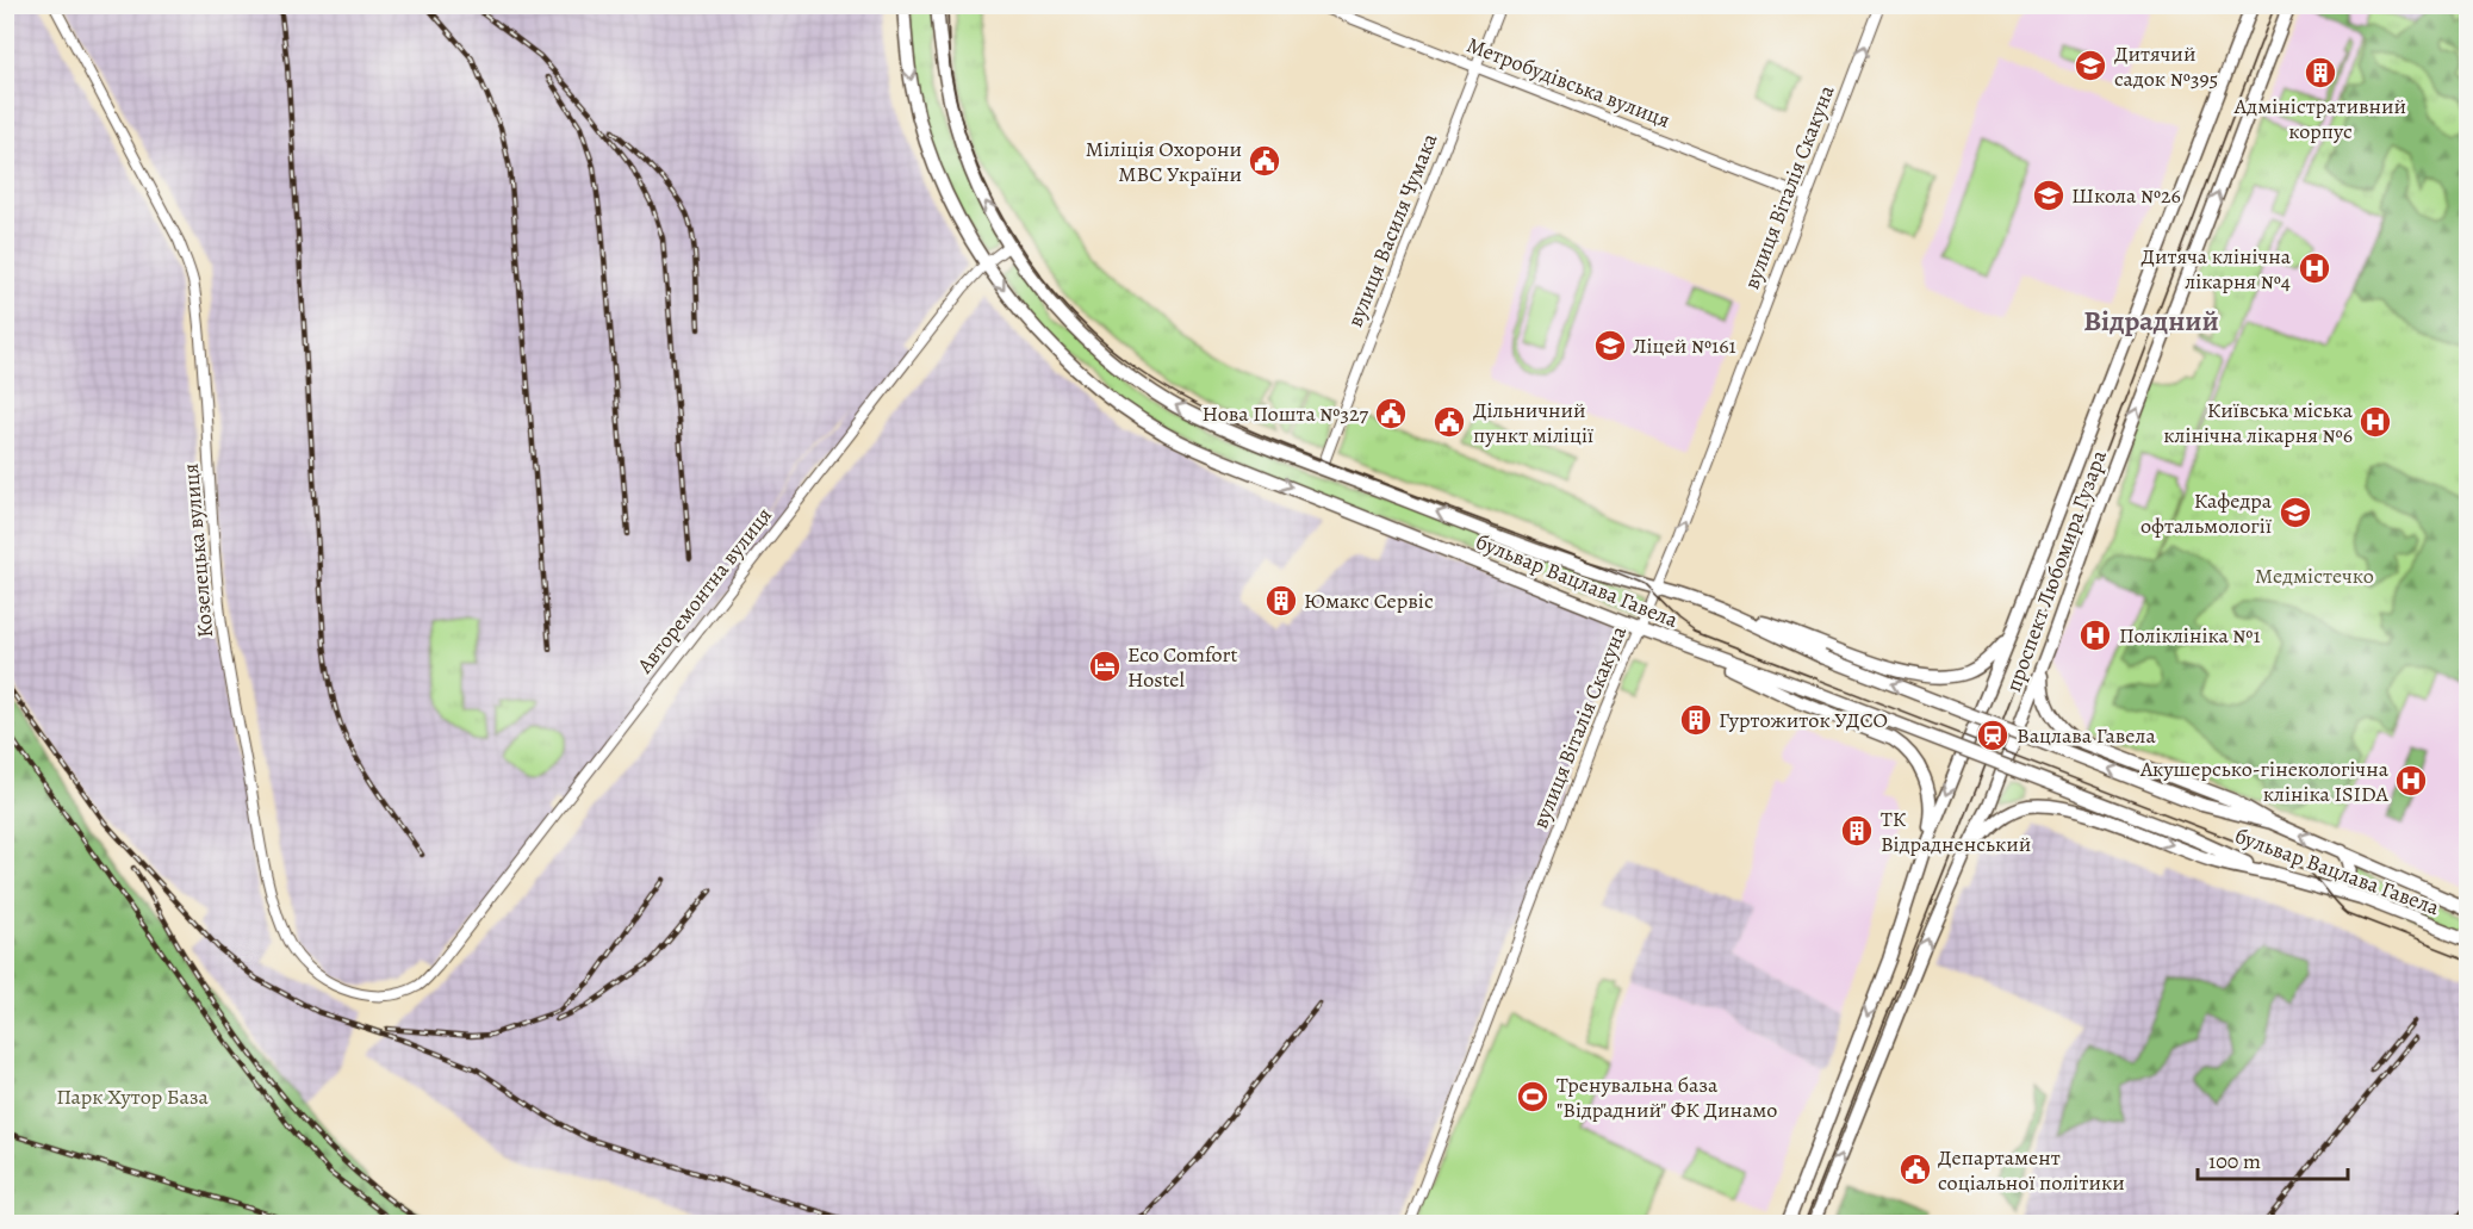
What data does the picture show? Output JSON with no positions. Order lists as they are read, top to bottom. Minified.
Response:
{"streets":{"main road":["проспект Любомира Гузара","бульвар Вацлава Гавела"],"street":["Метробудівська вулиця","вулиця Віталія Скакуна","вулиця Василя Чумака","Козелецька вулиця","Авторемонтна вулиця"]},"crossings":[["Метробудівська вулиця","вулиця Віталія Скакуна"],["Метробудівська вулиця","вулиця Василя Чумака"],["вулиця Віталія Скакуна","бульвар Вацлава Гавела"],["вулиця Василя Чумака","бульвар Вацлава Гавела"],["Козелецька вулиця","Авторемонтна вулиця"],["бульвар Вацлава Гавела","Авторемонтна вулиця"]],"one_way":["вулиця Віталія Скакуна"],"districts":["Відрадний"],"parks":["Медмістечко","Парк Хутор База"],"places":{"school or university":["Дитячий садок №395","Школа №26","Ліцей №161","Кафедра офтальмології"],"building":["Адміністративний корпус","Юмакс Сервіс","Гуртожиток УДСО","ТК Відрадненський"],"public building":["Міліція Охорони МВС України","Нова Пошта №327","Дільничний пункт міліції","Департамент соціальної політики"],"hospital":["Дитяча клінічна лікарня №4","Київська міська клінічна лікарня №6","Поліклініка №1","Акушерсько-гінекологічна клініка ISIDA"],"hotel":["Eco Comfort Hostel"],"station":["Вацлава Гавела"],"sports":["Тренувальна база \"Відрадний\" ФК Динамо"]},"scale_bar":"100 m"}
